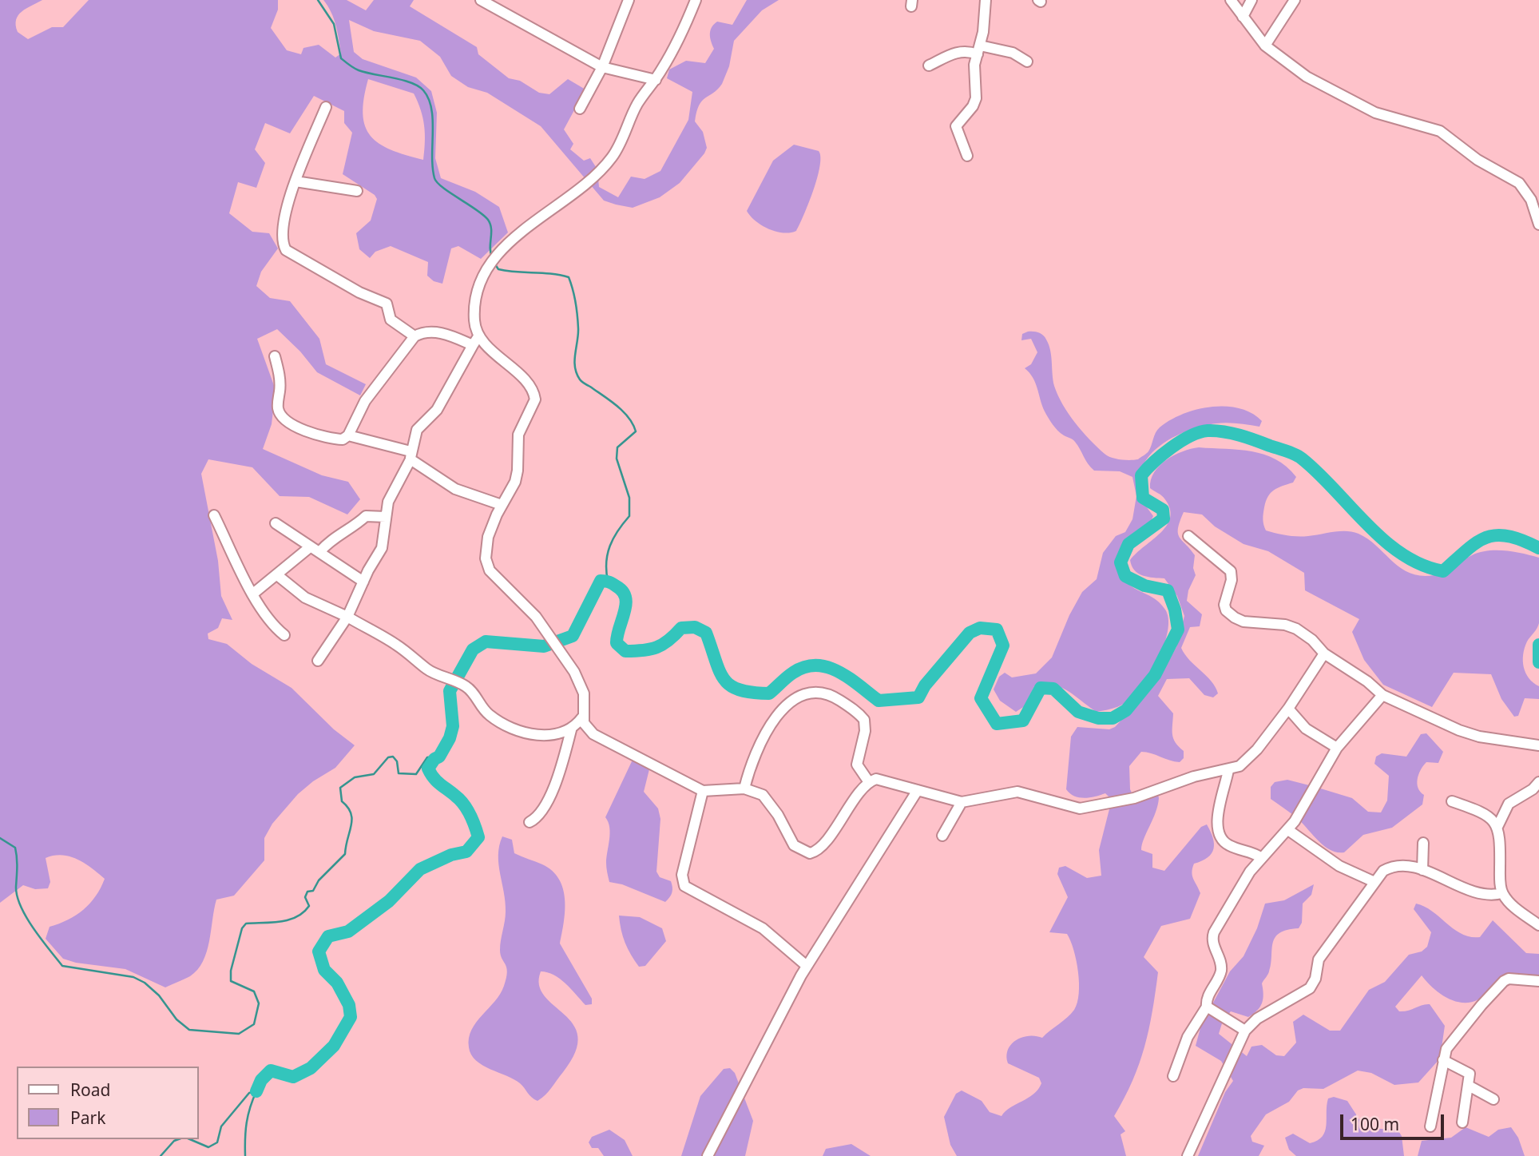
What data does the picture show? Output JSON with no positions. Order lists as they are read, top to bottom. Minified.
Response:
{"legend":["Road","Park"],"scale_bar":"100 m"}
